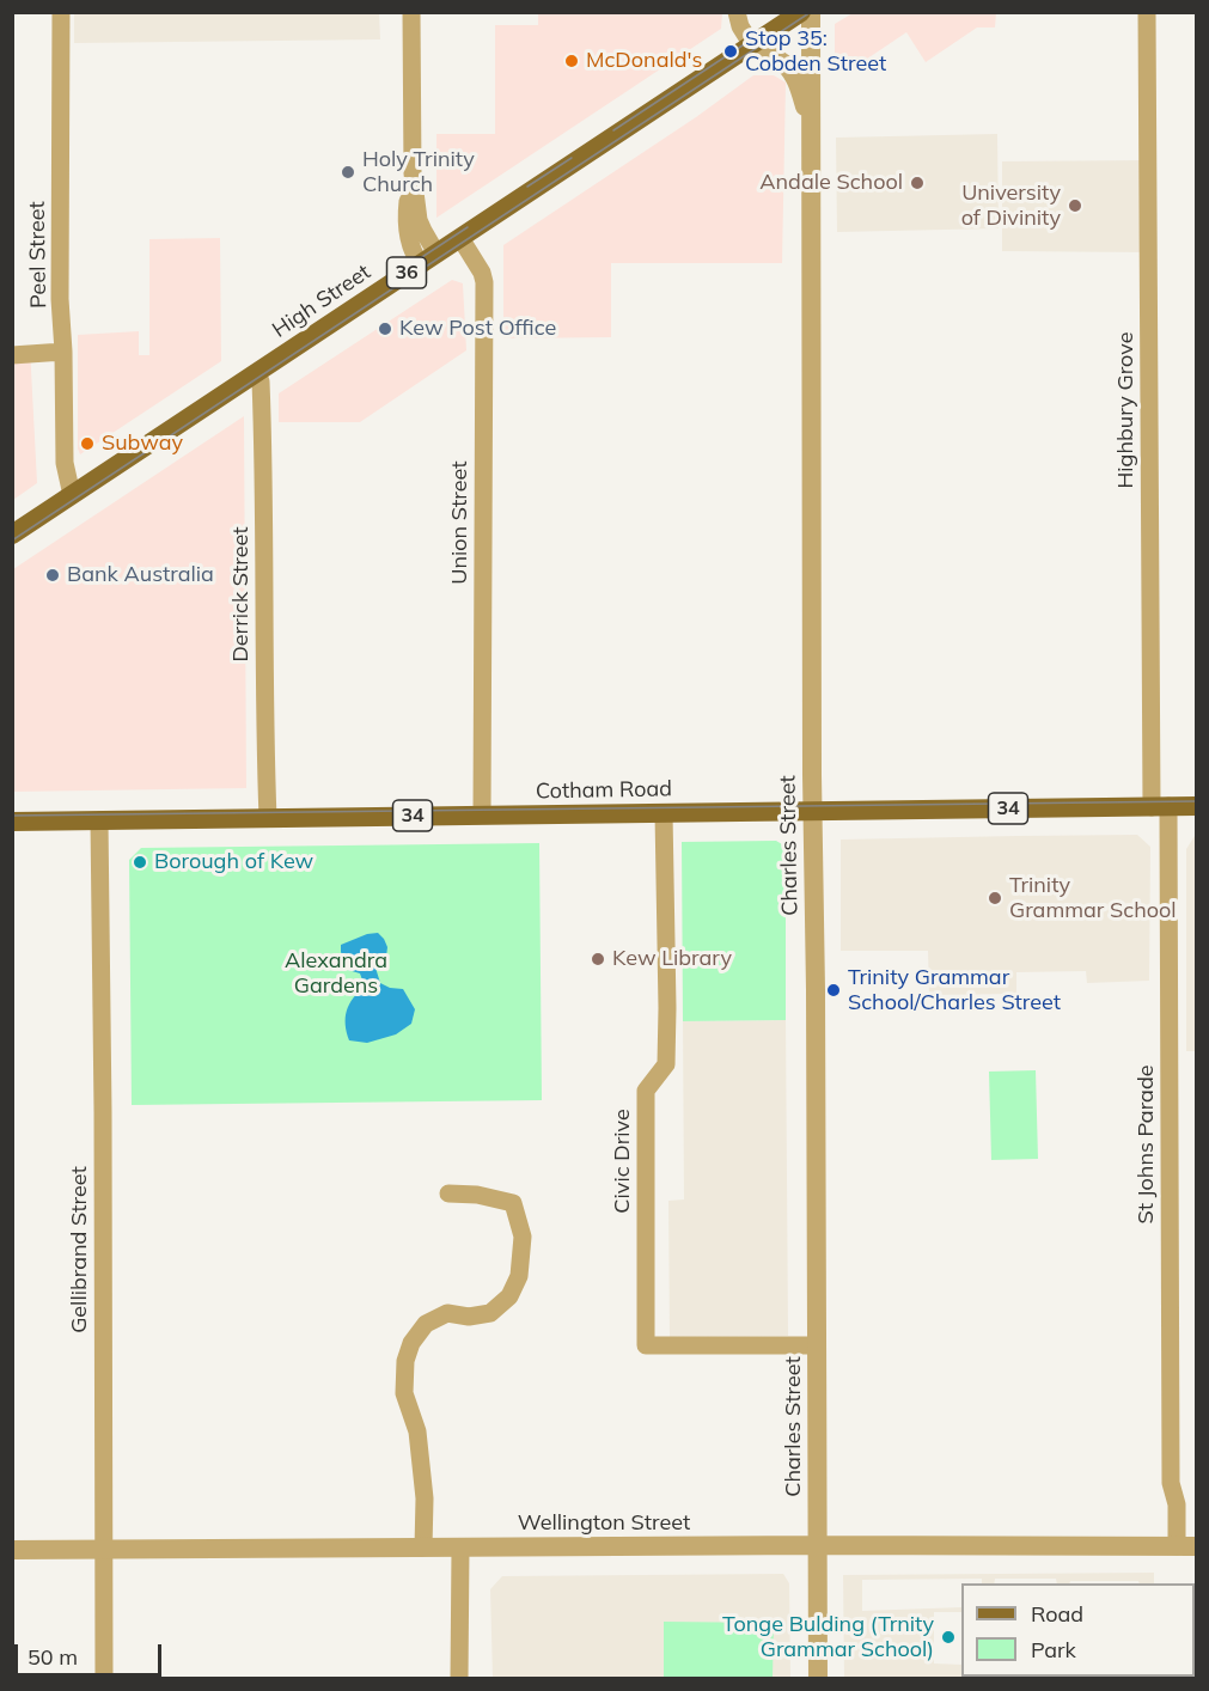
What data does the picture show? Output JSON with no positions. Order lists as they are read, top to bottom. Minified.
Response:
{"streets":{"main road":["36","High Street","Cotham Road","34"],"street":["Peel Street","Highbury Grove","Union Street","Derrick Street","Charles Street","St Johns Parade","Civic Drive","Gellibrand Street","Wellington Street"]},"crossings":[["Peel Street","High Street"],["High Street","Union Street"],["High Street","Derrick Street"],["Highbury Grove","Cotham Road"],["Highbury Grove","St Johns Parade"],["Union Street","Cotham Road"],["Derrick Street","Cotham Road"],["Cotham Road","Charles Street"],["Cotham Road","St Johns Parade"],["Cotham Road","Civic Drive"],["Cotham Road","Gellibrand Street"],["Charles Street","Civic Drive"],["Charles Street","Wellington Street"],["St Johns Parade","Wellington Street"],["Gellibrand Street","Wellington Street"]],"parks":["Alexandra Gardens"],"places":["Stop 35: Cobden Street","McDonald's","Holy Trinity Church","Andale School","University of Divinity","Kew Post Office","Subway","Bank Australia","Borough of Kew","Trinity Grammar School","Kew Library","Trinity Grammar School/Charles Street","Tonge Bulding (Trnity Grammar School)"],"legend":["Road","Park"],"scale_bar":"50 m"}
